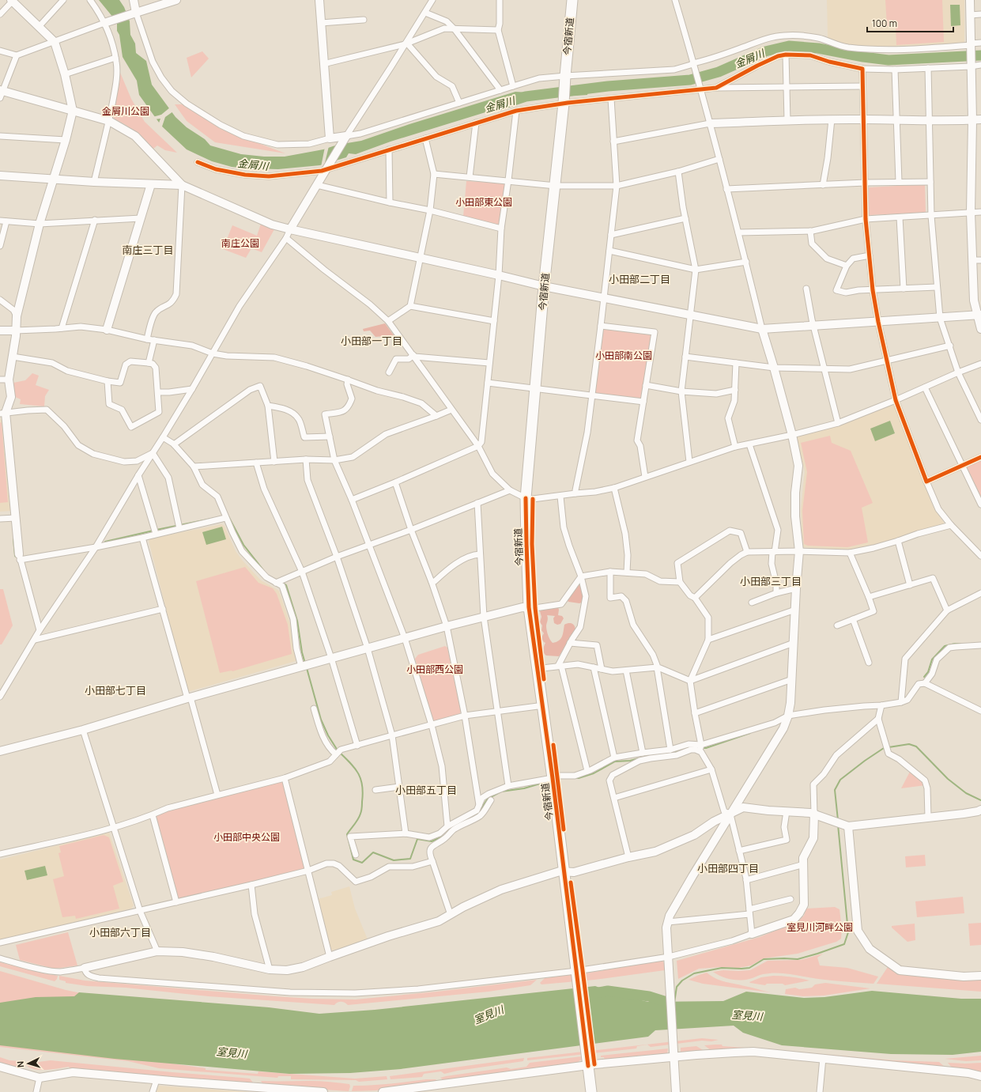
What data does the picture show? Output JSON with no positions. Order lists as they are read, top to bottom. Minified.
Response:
{"streets":{"highway":["今宿新道"]},"districts":["南庄三丁目","小田部二丁目","小田部一丁目","小田部三丁目","小田部七丁目","小田部五丁目","小田部四丁目","小田部六丁目"],"water":["金屑川","室見川"],"parks":["金屑川公園","小田部東公園","南庄公園","小田部南公園","小田部西公園","小田部中央公園","室見川河畔公園"],"scale_bar":"100 m","north":"left"}
